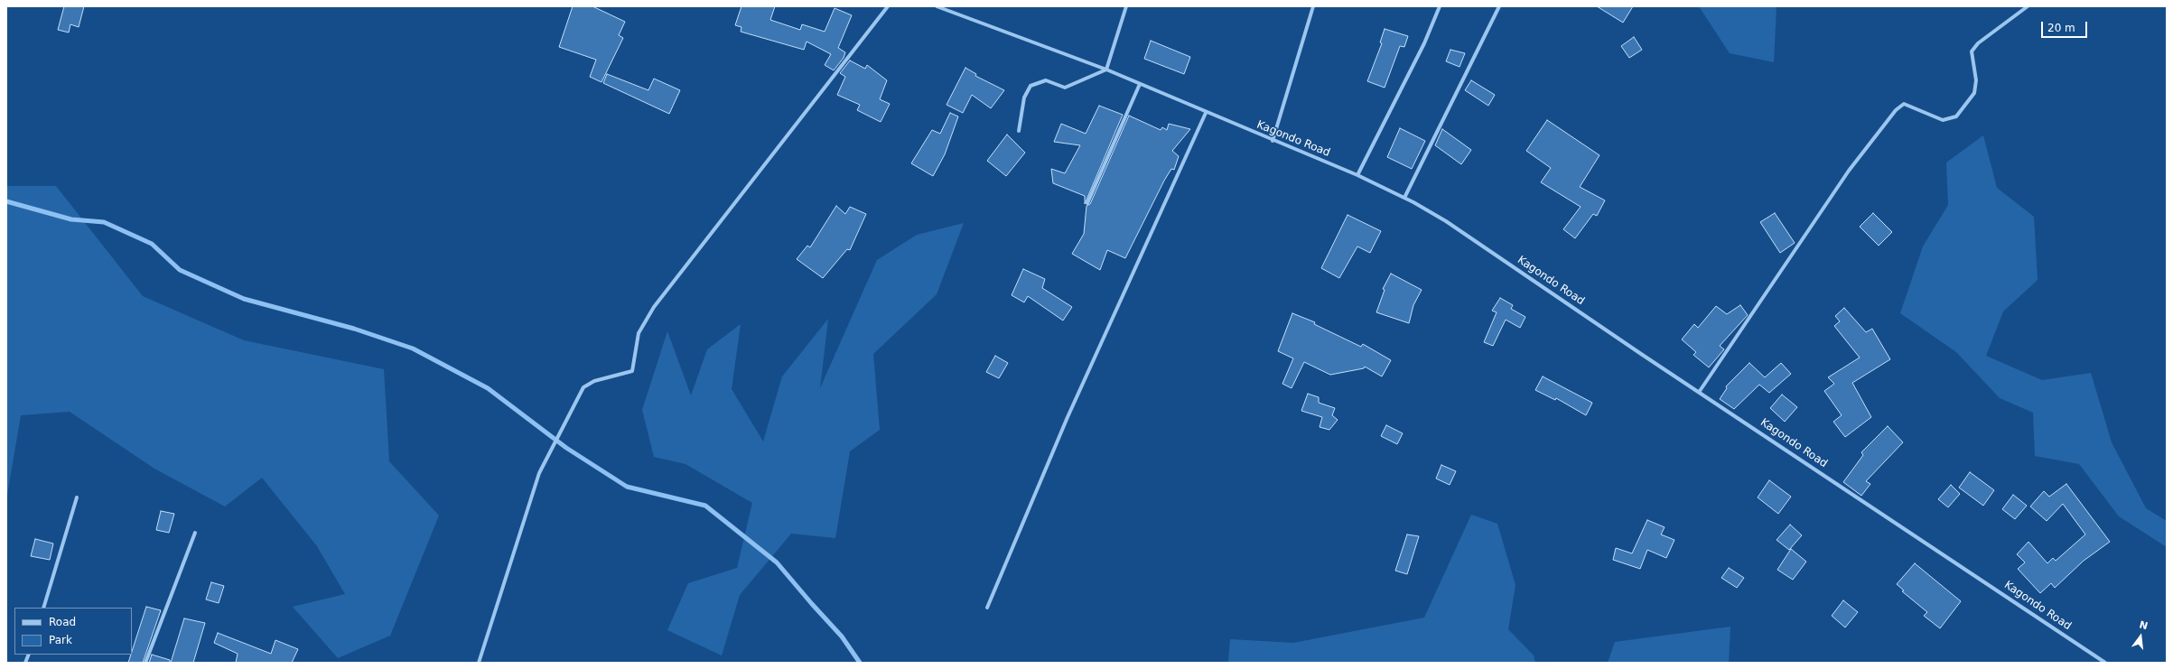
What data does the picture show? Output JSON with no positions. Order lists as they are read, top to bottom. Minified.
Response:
{"streets":{"street":["Kagondo Road"]},"legend":["Road","Park"],"scale_bar":"20 m","north":"top"}
